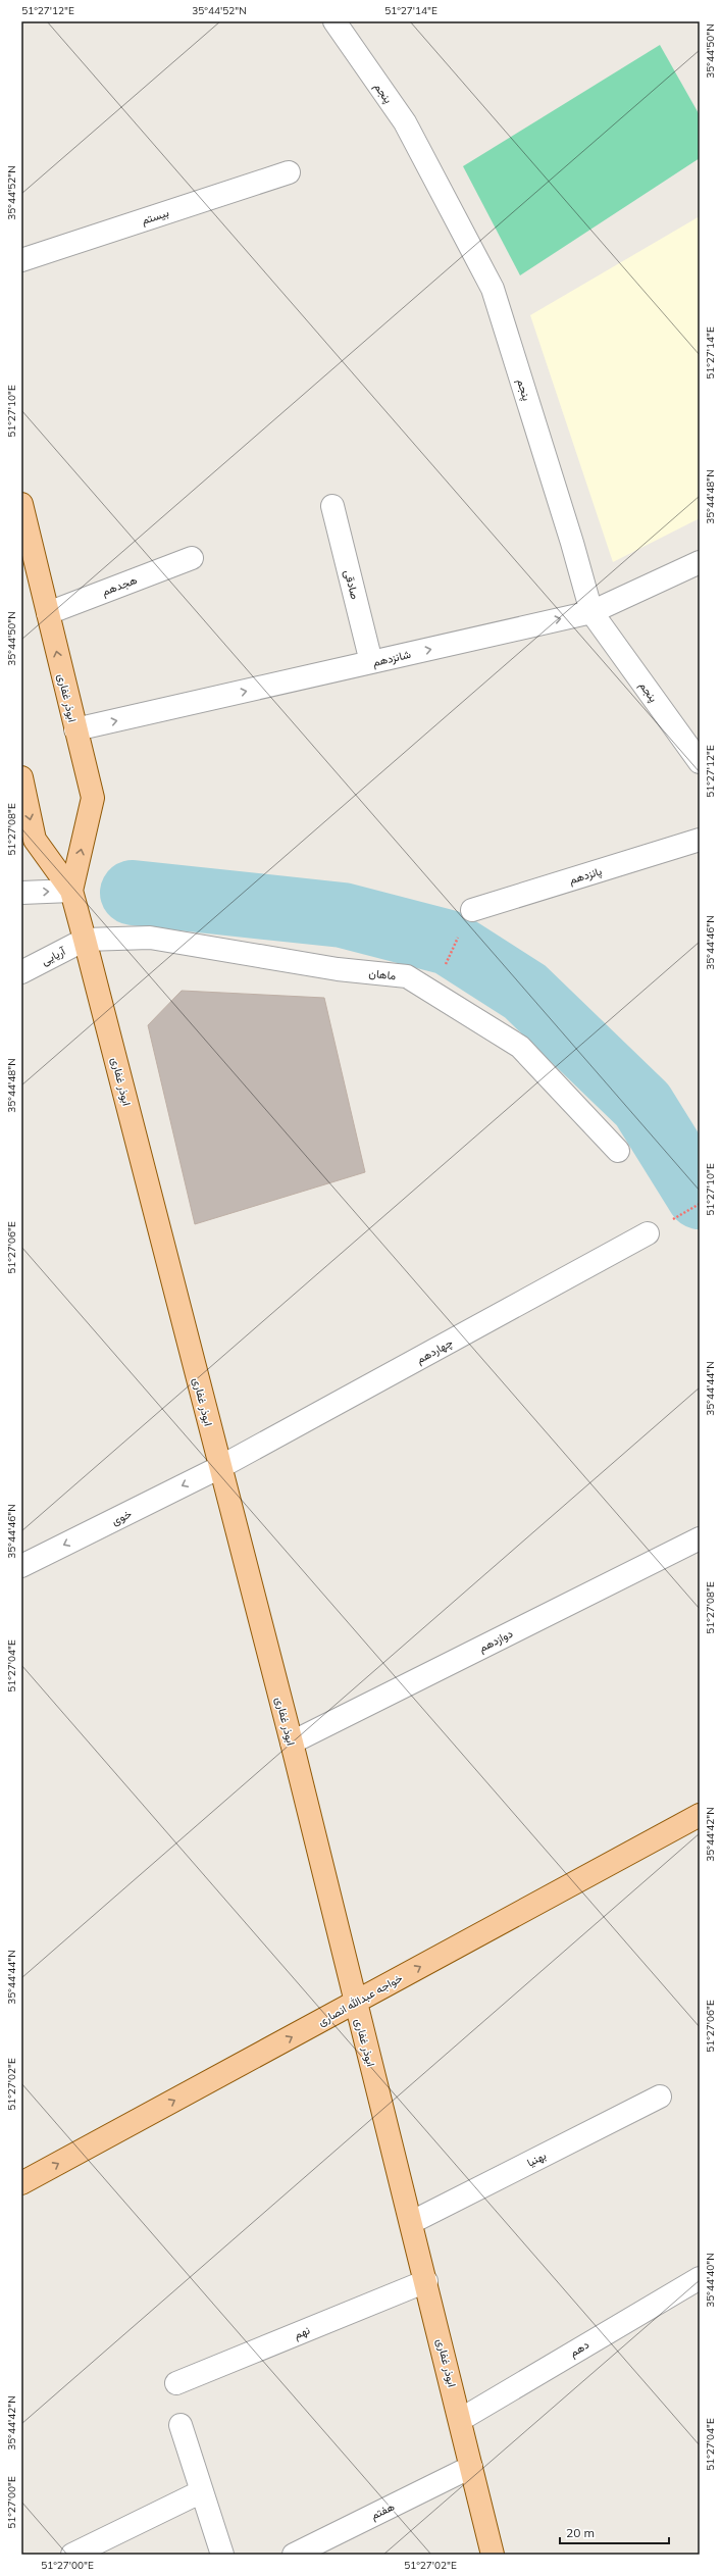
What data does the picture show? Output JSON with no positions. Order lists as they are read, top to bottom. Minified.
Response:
{"streets":{"main road":["ابوذر غفاری","خواجه عبدالله انصاری"],"street":["پنجم","بیستم","صادقی","هجدهم","شانزدهم","پانزدهم","آریایی","ماهان","چهاردهم","خوی","دوازدهم","بهنیا","نهم","دهم","هفتم"]},"crossings":[["پنجم","شانزدهم"],["صادقی","شانزدهم"],["هجدهم","ابوذر غفاری"],["شانزدهم","ابوذر غفاری"],["ابوذر غفاری","آریایی"],["ابوذر غفاری","ماهان"],["ابوذر غفاری","چهاردهم"],["ابوذر غفاری","خوی"],["ابوذر غفاری","دوازدهم"],["ابوذر غفاری","خواجه عبدالله انصاری"],["ابوذر غفاری","بهنیا"],["ابوذر غفاری","نهم"],["ابوذر غفاری","دهم"],["ابوذر غفاری","هفتم"],["آریایی","ماهان"],["چهاردهم","خوی"]],"one_way":["شانزدهم","خوی","خواجه عبدالله انصاری"],"scale_bar":"20 m","coordinates":["51°27'12\"E","35°44'52\"N","51°27'14\"E","35°44'50\"N","51°27'10\"E","35°44'48\"N","51°27'08\"E","35°44'46\"N","51°27'06\"E","35°44'44\"N","51°27'04\"E","35°44'42\"N","51°27'02\"E","35°44'40\"N","51°27'00\"E"]}
